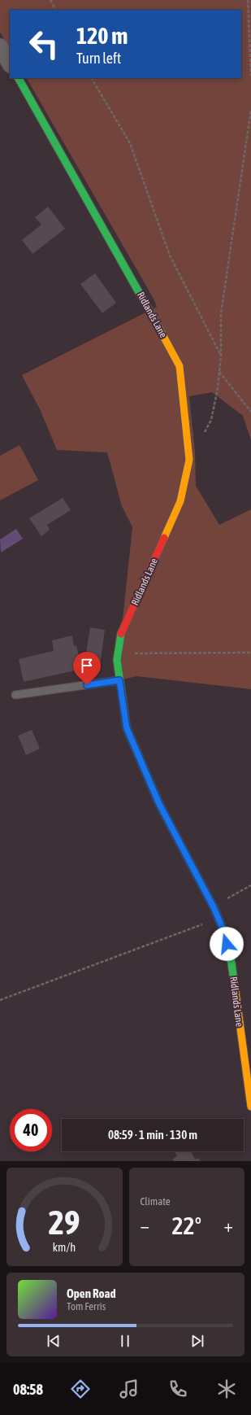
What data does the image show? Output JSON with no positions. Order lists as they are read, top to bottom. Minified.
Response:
{"streets":{"street":["Ridlands Lane"]},"page":{"turn":["120 m","Turn left"],"limit":"40","trip":"08:59 · 1 min · 130 m","tile":"Climate","heat":["−","22°","+"],"song":["Open Road","Tom Ferris"],"tabs":"08:58","gauge":["29","km/h"]}}
